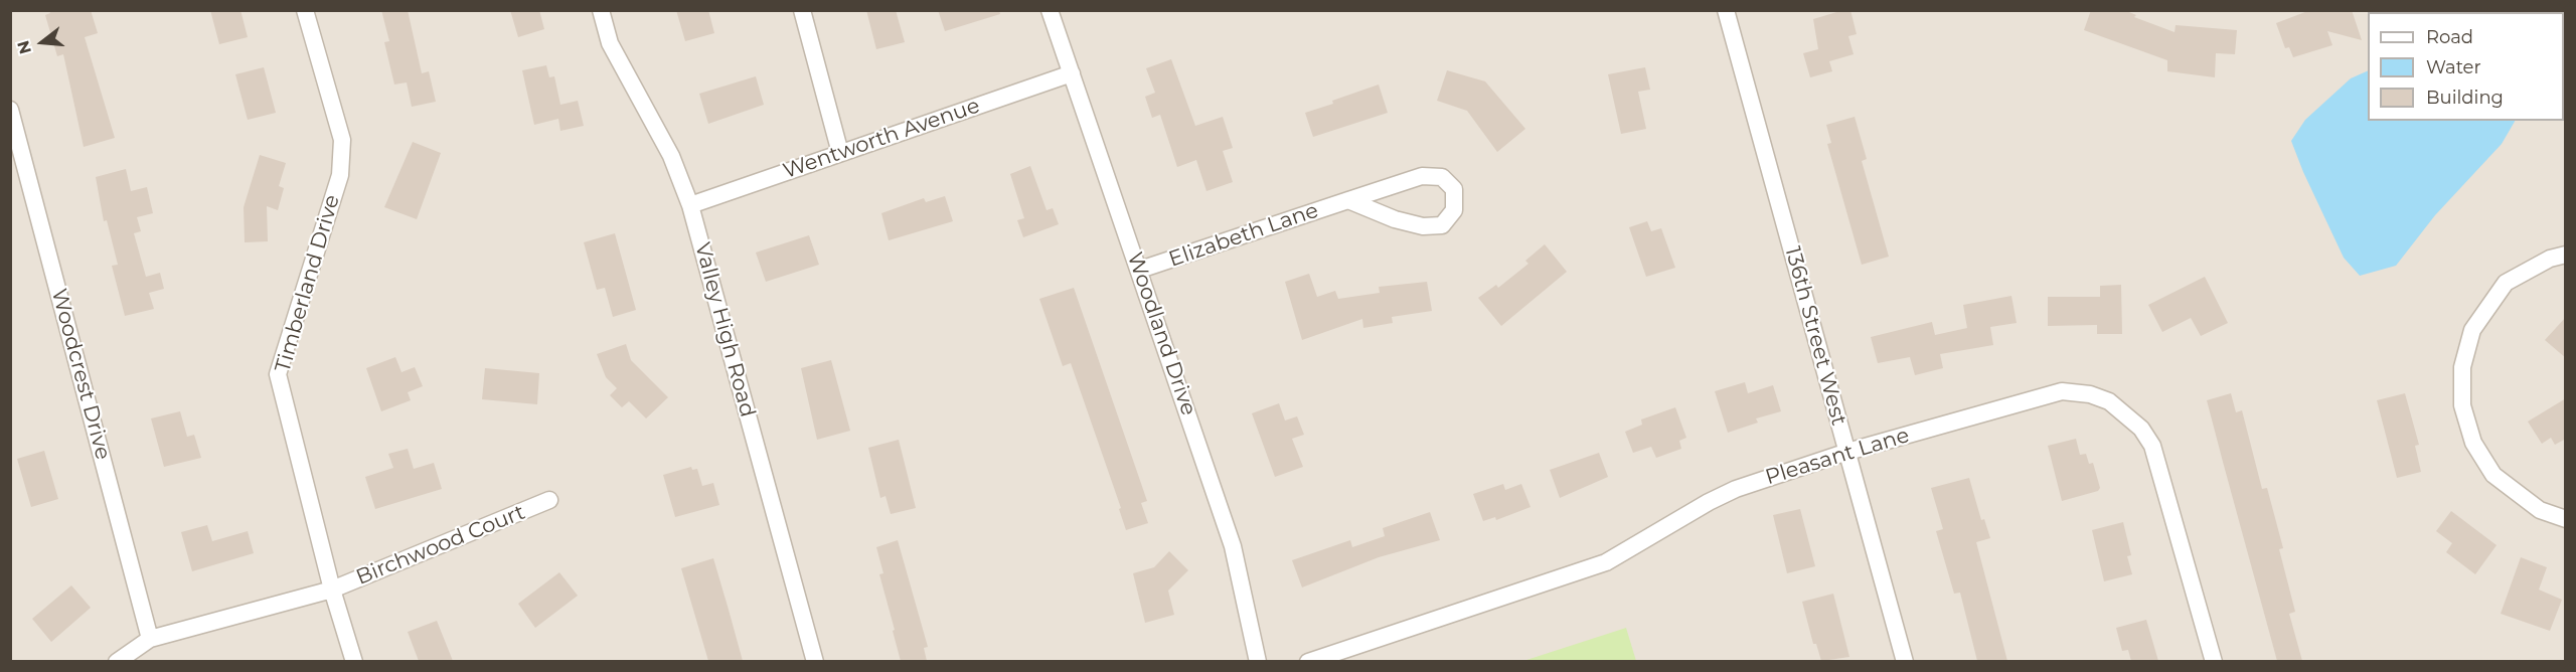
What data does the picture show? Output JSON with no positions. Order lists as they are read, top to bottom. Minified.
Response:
{"streets":{"street":["Wentworth Avenue","Elizabeth Lane","Timberland Drive","Valley High Road","Woodland Drive","136th Street West","Woodcrest Drive","Pleasant Lane","Birchwood Court"]},"crossings":[["Wentworth Avenue","Valley High Road"],["Wentworth Avenue","Woodland Drive"],["Elizabeth Lane","Woodland Drive"],["Timberland Drive","Birchwood Court"],["136th Street West","Pleasant Lane"],["Woodcrest Drive","Birchwood Court"]],"legend":["Road","Water","Building"],"north":"left"}
